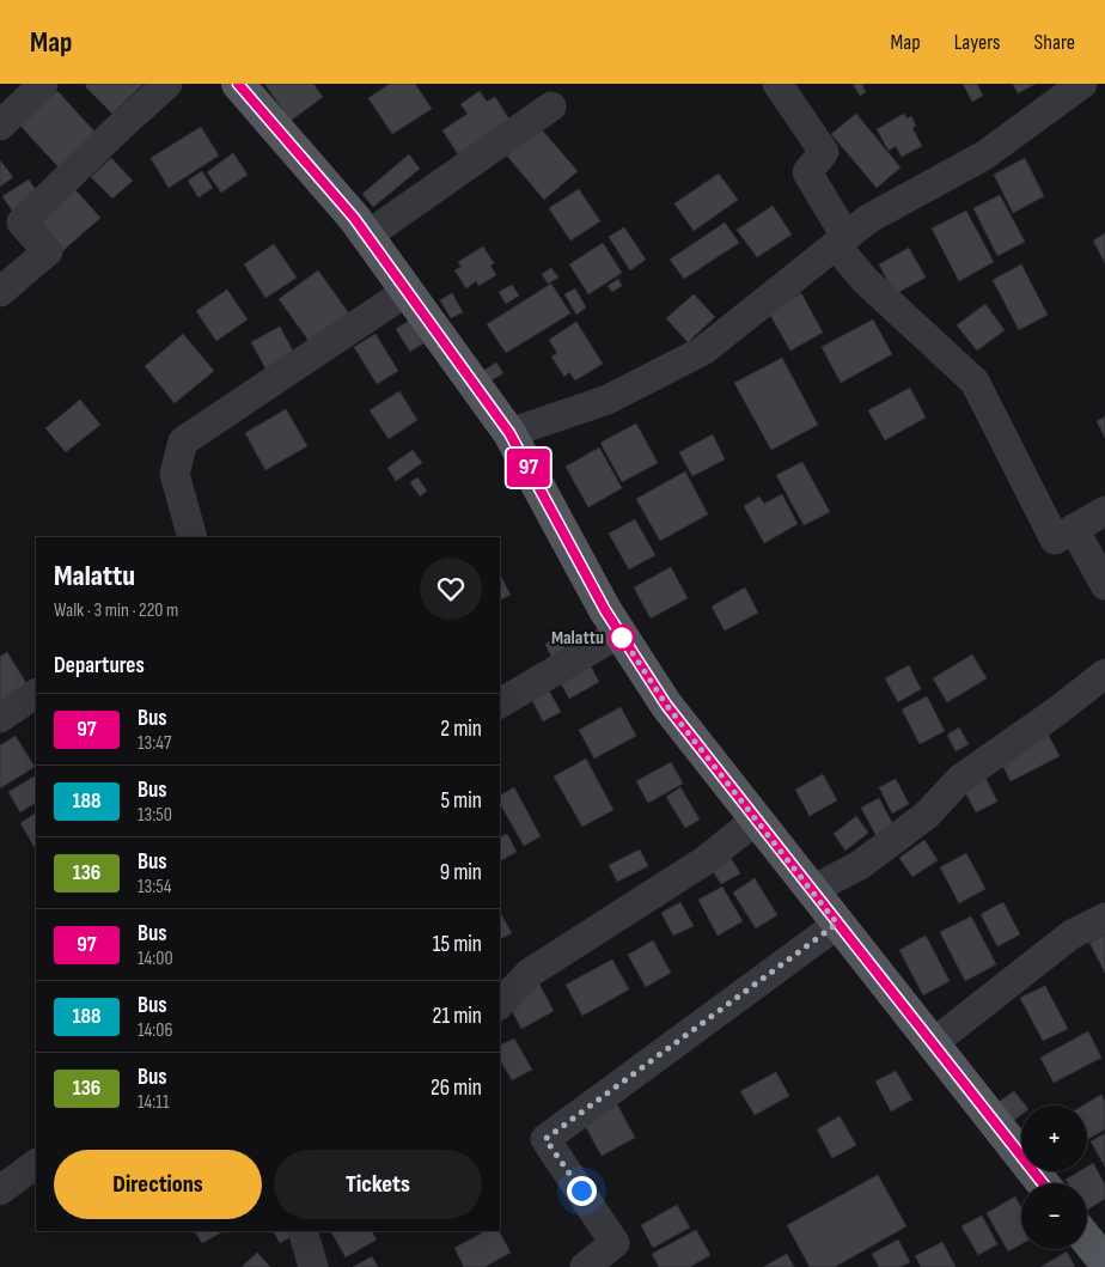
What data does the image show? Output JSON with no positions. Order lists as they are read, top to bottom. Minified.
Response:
{"places":["Malattu"],"lines":["bus line 97"],"page":{"header":"Map","nav":["Map","Layers","Share"],"on_map":"97","heading":[["Malattu","Walk · 3 min · 220 m"],"Departures"],"list":[{"mark":"97","name":"Bus","note":"13:47","value":"2 min"},{"mark":"188","name":"Bus","note":"13:50","value":"5 min"},{"mark":"136","name":"Bus","note":"13:54","value":"9 min"},{"mark":"97","name":"Bus","note":"14:00","value":"15 min"},{"mark":"188","name":"Bus","note":"14:06","value":"21 min"},{"mark":"136","name":"Bus","note":"14:11","value":"26 min"}],"map_buttons":["+","−"],"buttons":["Directions","Tickets"]}}
